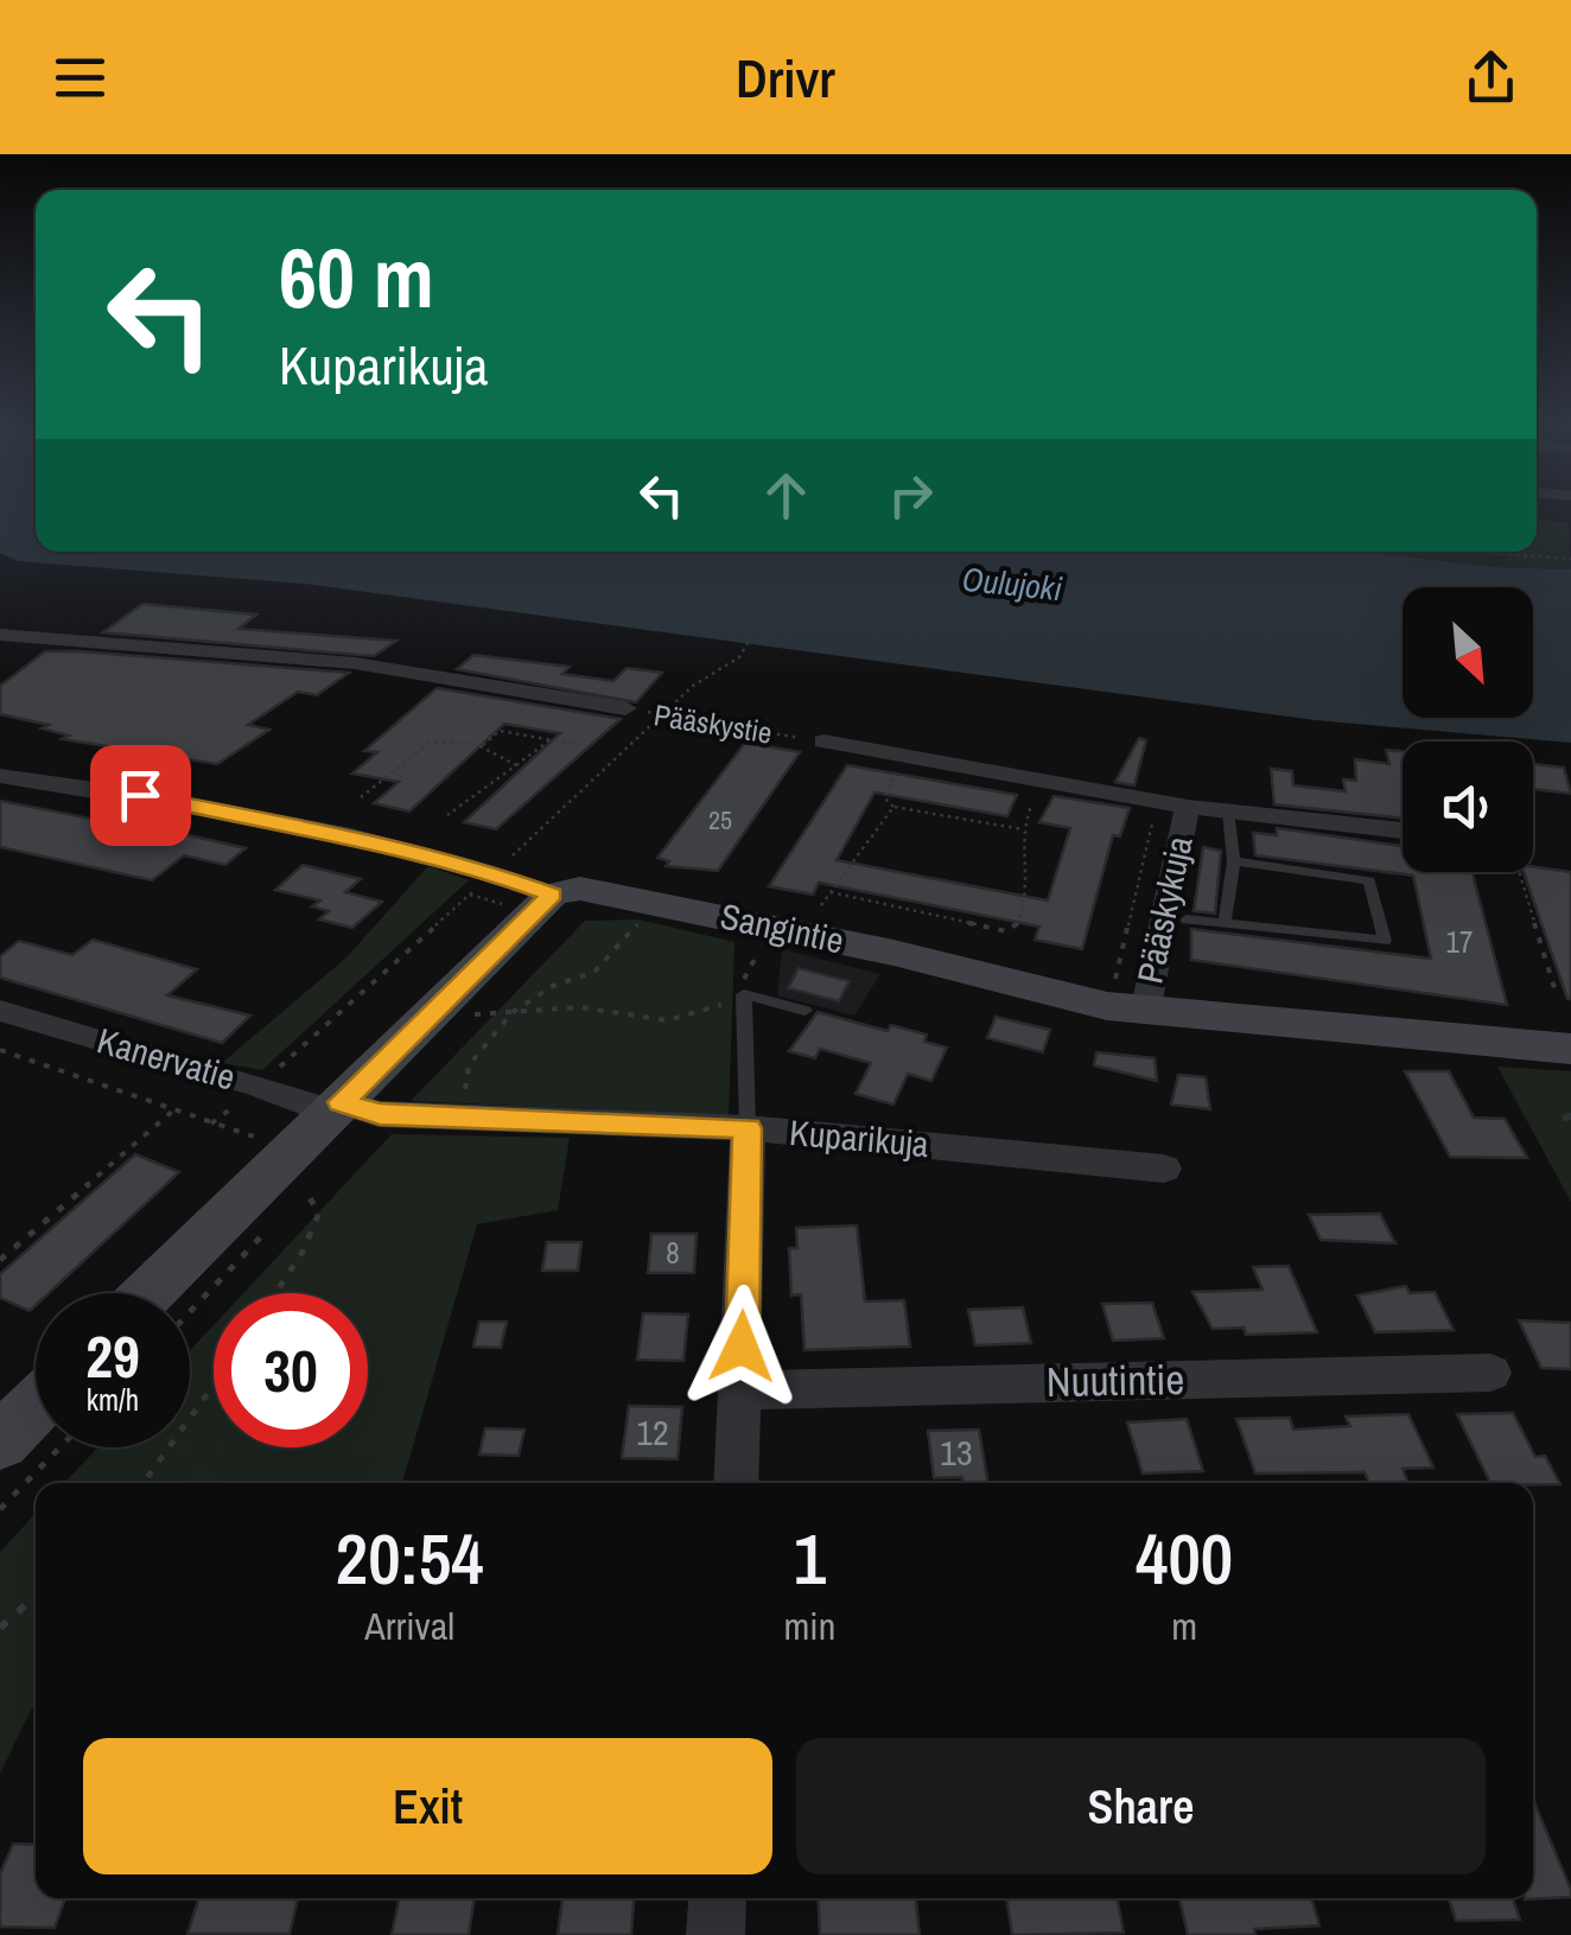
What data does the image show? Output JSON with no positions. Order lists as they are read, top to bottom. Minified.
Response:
{"streets":{"street":["Pääskystie","Pääskykuja","Sangintie","Kanervatie","Kuparikuja","Nuutintie"]},"crossings":[["Pääskystie","Pääskykuja"],["Pääskykuja","Sangintie"],["Kanervatie","Kuparikuja"]],"water":["Oulujoki"],"house_numbers":["25","17","8","12","13"],"north":"bottom right","page":{"header":"Drivr","turn":["60 m","Kuparikuja"],"speed":"29 km/h","limit":"30","eta":["20:54","Arrival","1","min","400","m"],"buttons":["Exit","Share"]}}
